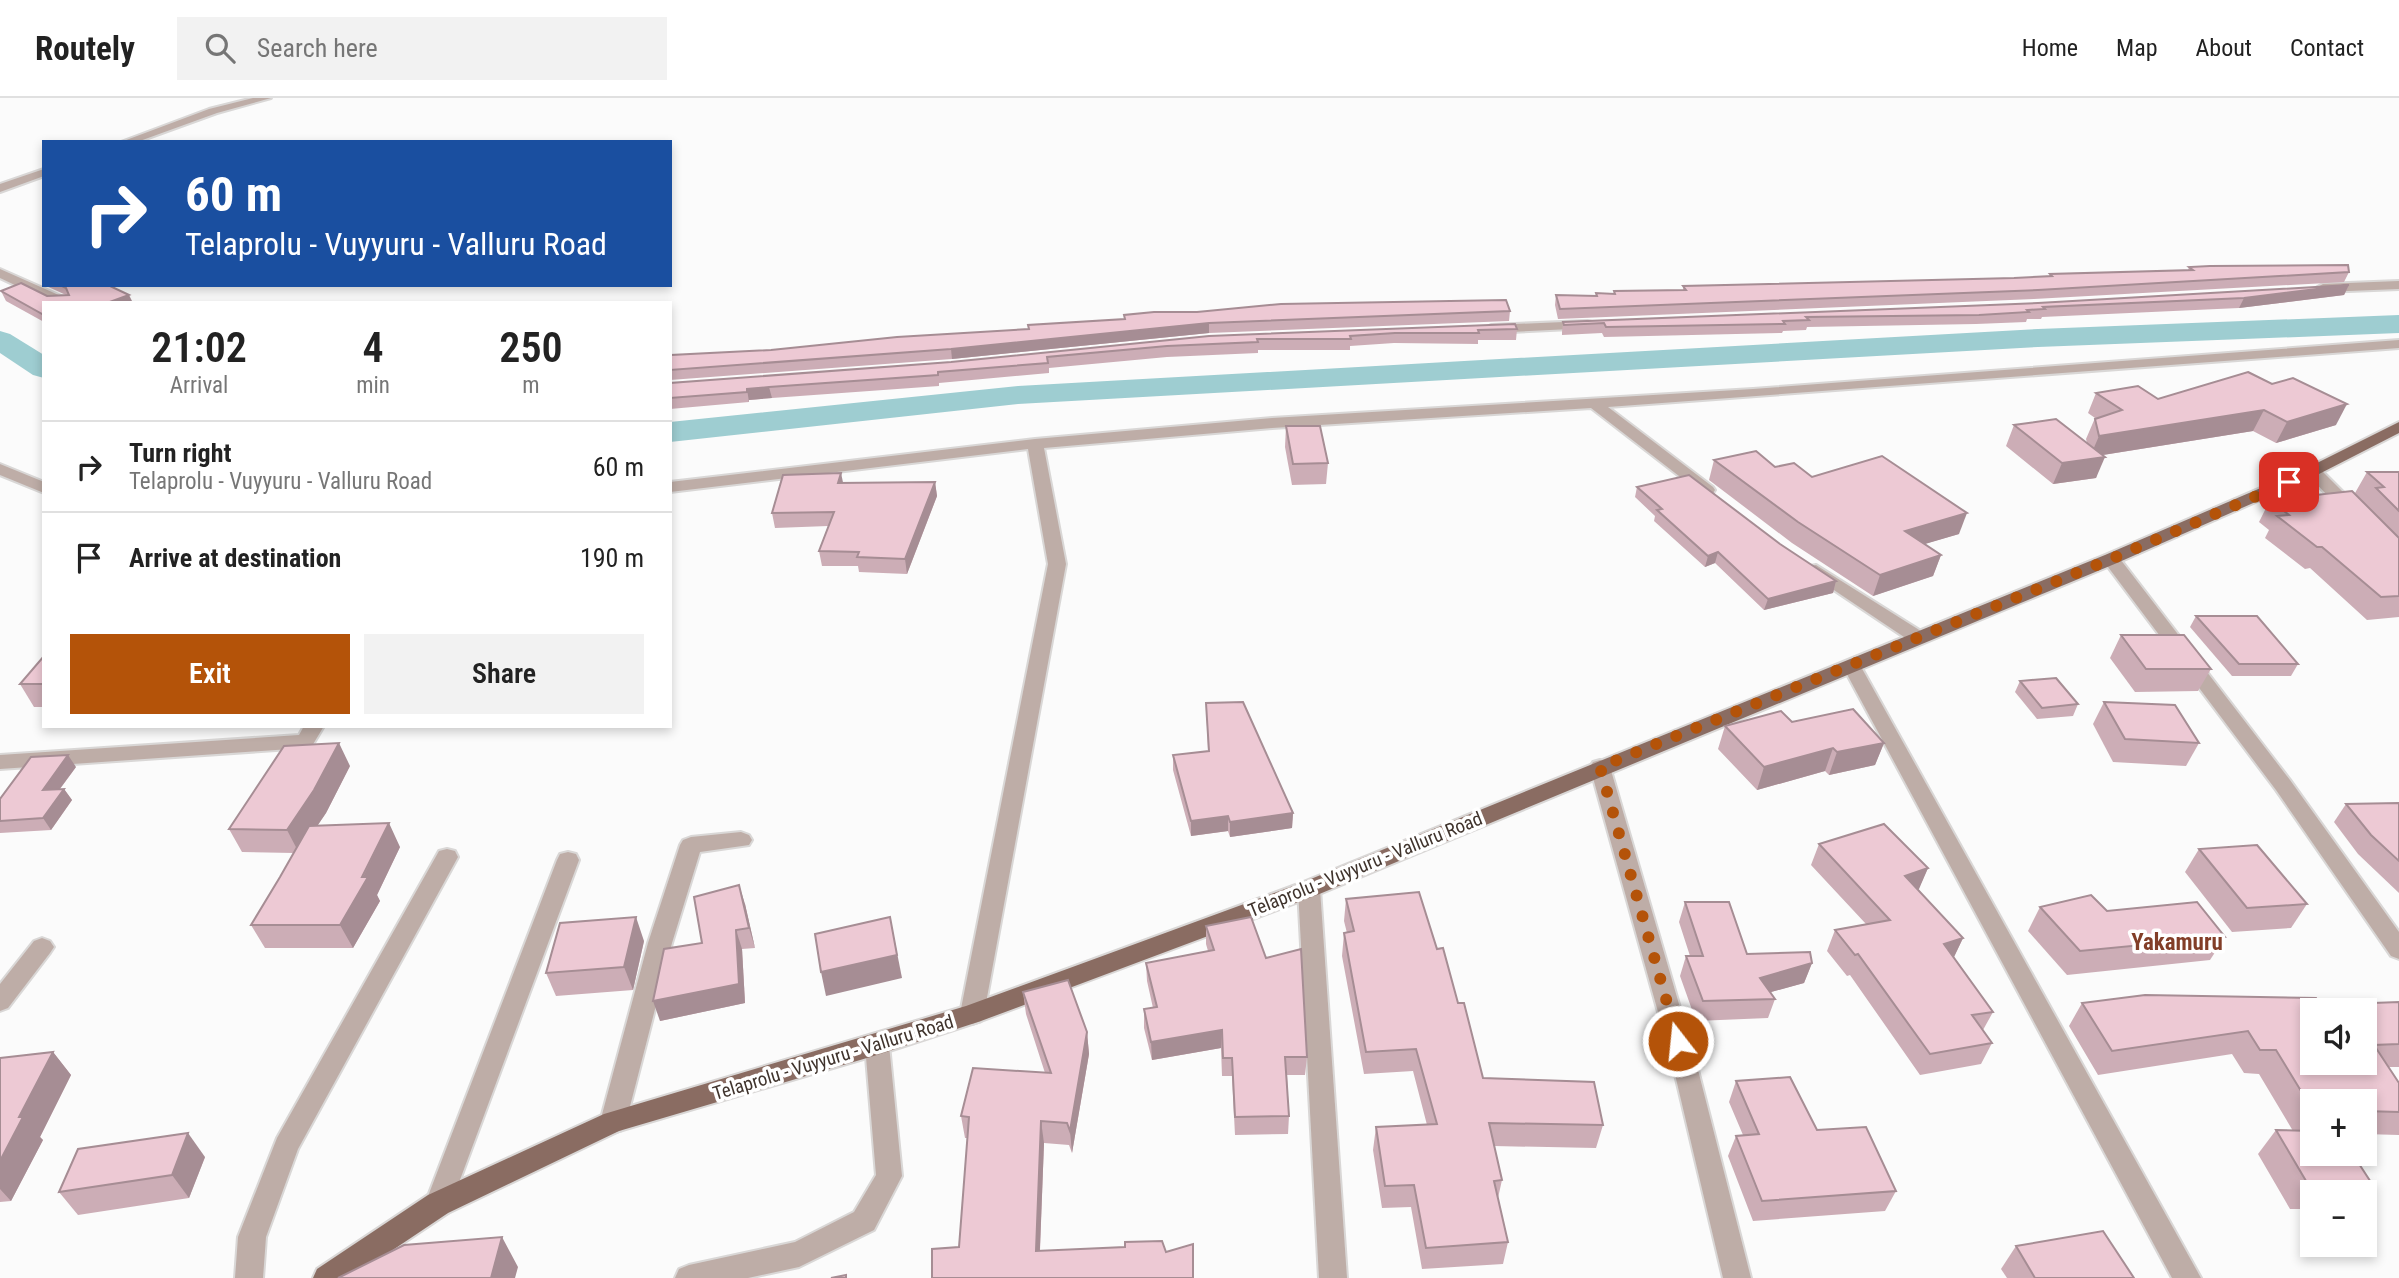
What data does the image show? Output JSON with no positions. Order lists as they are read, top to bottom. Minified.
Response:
{"streets":{"main road":["Telaprolu - Vuyyuru - Valluru Road"]},"districts":["Yakamuru"],"page":{"header":"Routely","search":"Search here","nav":["Home","Map","About","Contact"],"turn":["60 m","Telaprolu - Vuyyuru - Valluru Road"],"eta":["21:02","Arrival","4","min","250","m"],"list":[{"name":"Turn right","note":"Telaprolu - Vuyyuru - Valluru Road","value":"60 m"},{"name":"Arrive at destination","value":"190 m"}],"buttons":["Exit","Share"],"map_buttons":["+","−"]}}
